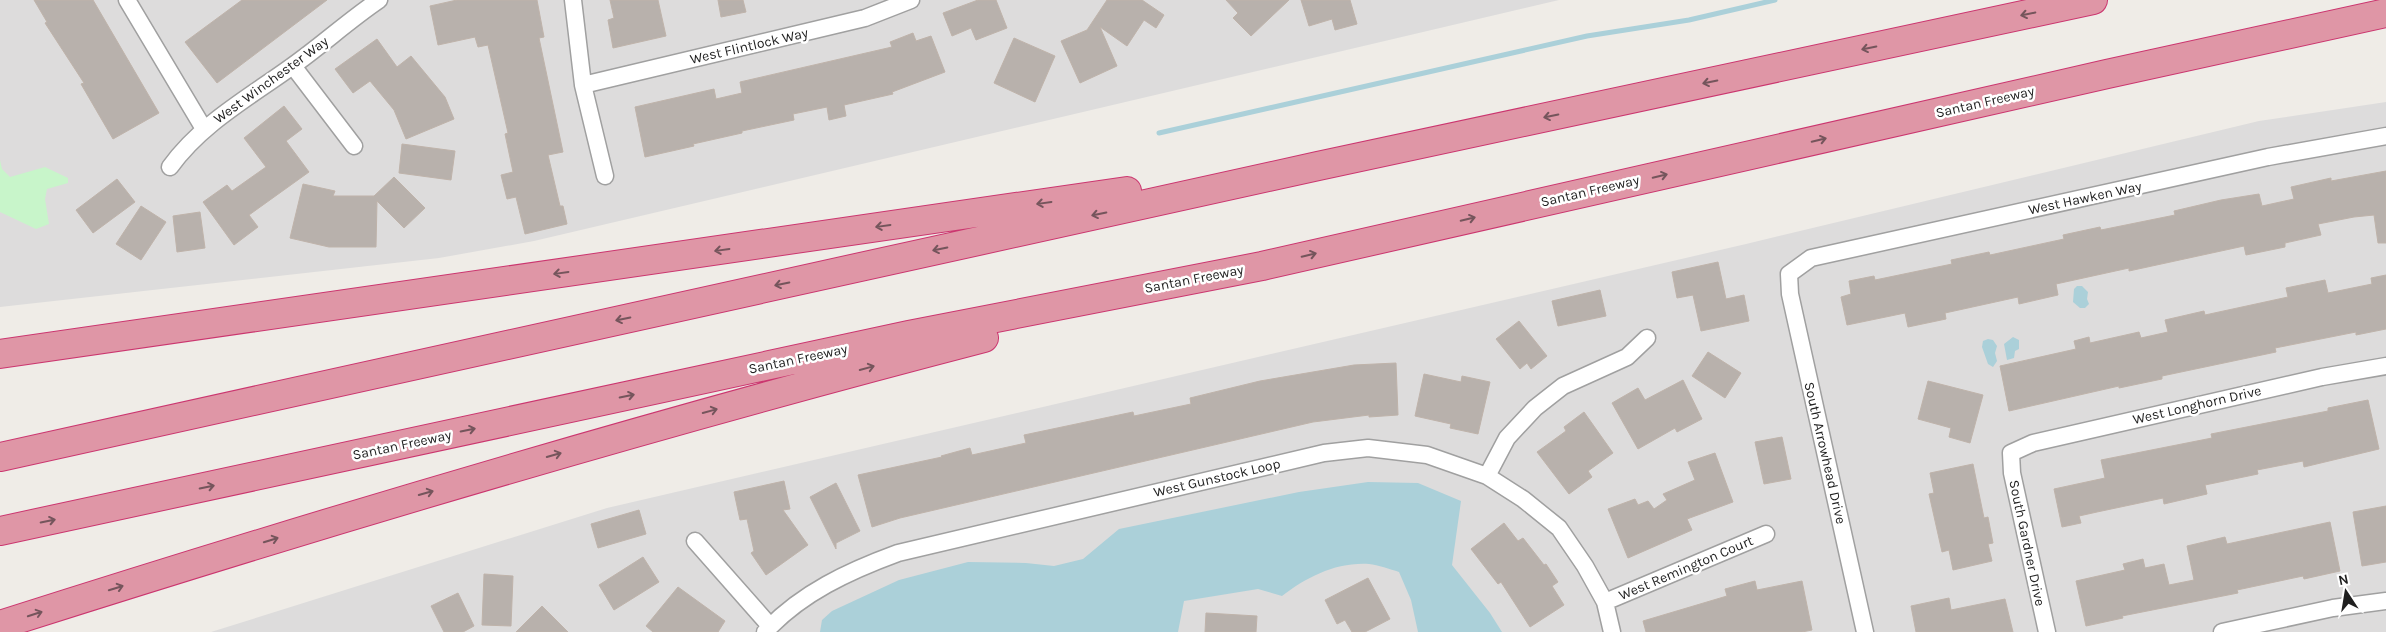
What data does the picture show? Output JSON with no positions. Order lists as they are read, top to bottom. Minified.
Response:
{"streets":{"highway":["Santan Freeway"],"street":["West Flintlock Way","West Winchester Way","West Hawken Way","West Longhorn Drive","South Arrowhead Drive","West Gunstock Loop","South Gardner Drive","West Remington Court"]},"crossings":[["West Hawken Way","South Arrowhead Drive"],["West Longhorn Drive","South Gardner Drive"],["West Gunstock Loop","West Remington Court"]],"north":"top"}
